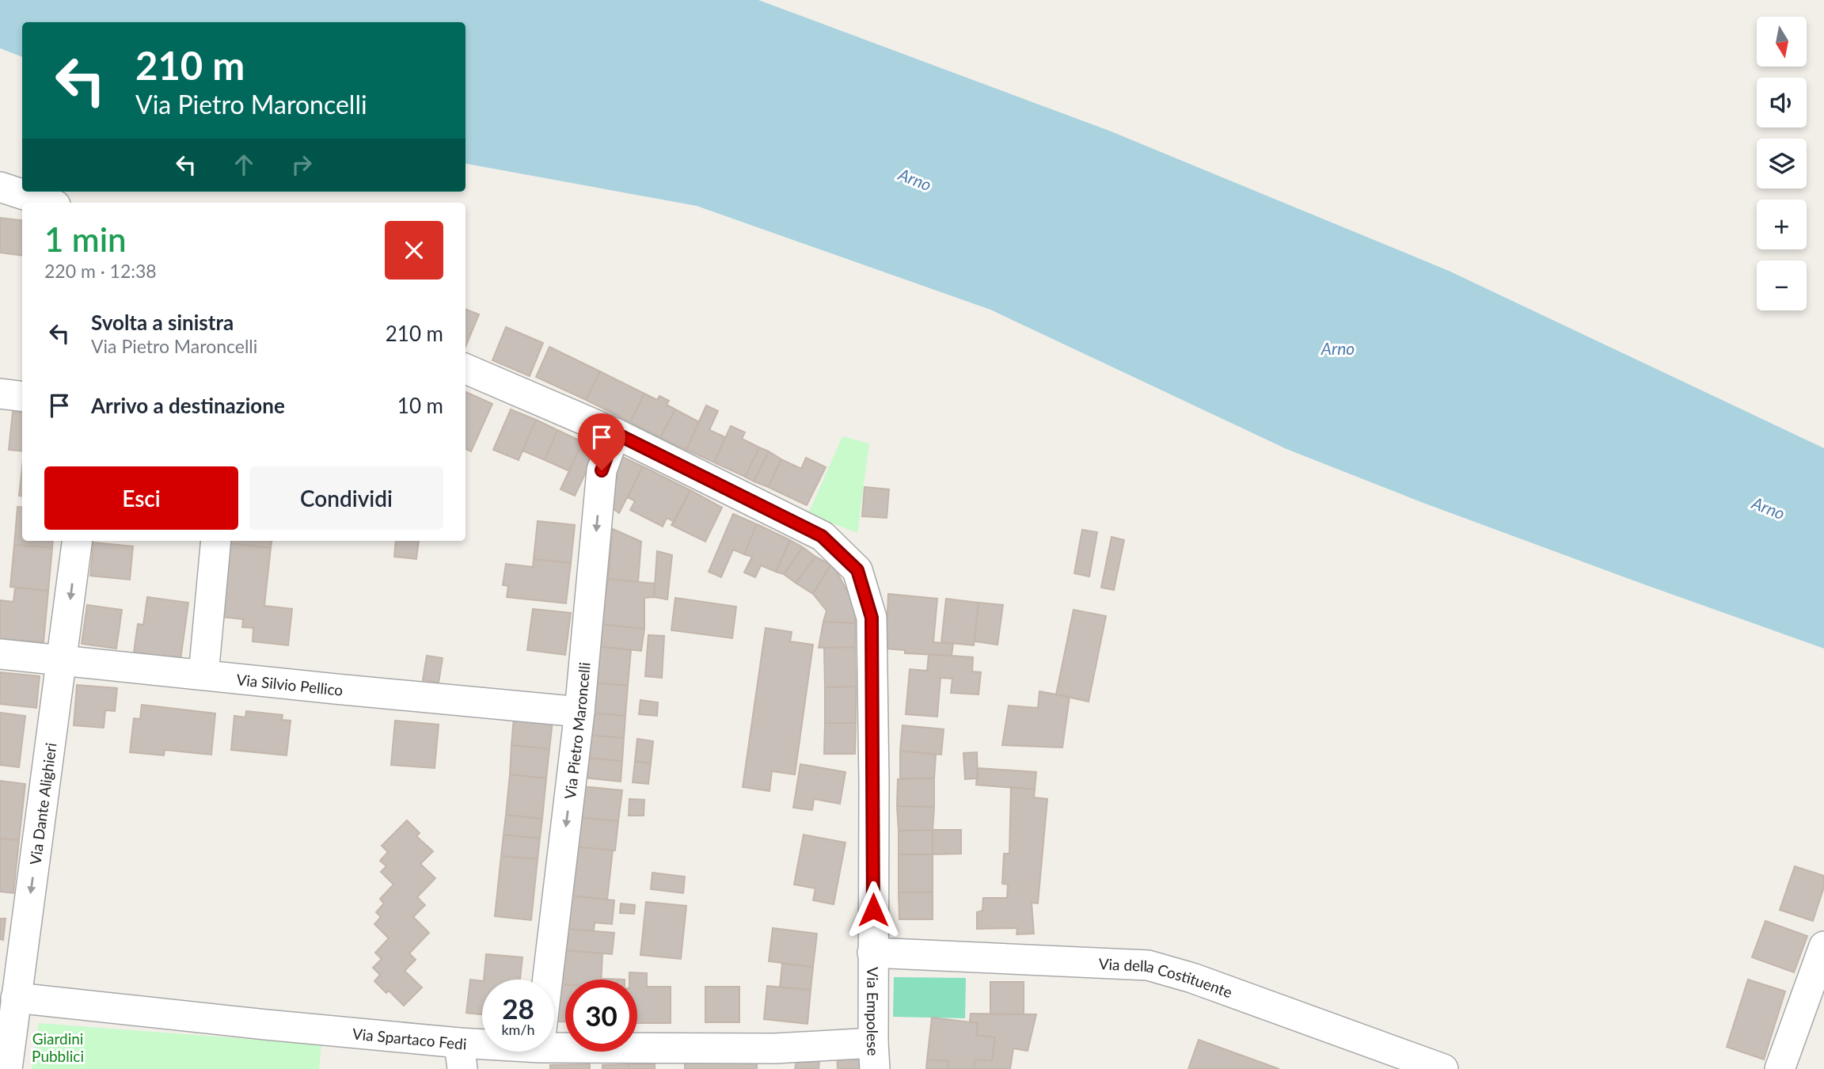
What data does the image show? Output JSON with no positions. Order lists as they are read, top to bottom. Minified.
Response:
{"streets":{"street":["Via Silvio Pellico","Via Pietro Maroncelli","Via Dante Alighieri","Via della Costituente","Via Empolese","Via Spartaco Fedi"]},"crossings":[["Via Silvio Pellico","Via Pietro Maroncelli"],["Via Silvio Pellico","Via Dante Alighieri"],["Via Pietro Maroncelli","Via Empolese"],["Via Dante Alighieri","Via Spartaco Fedi"],["Via della Costituente","Via Empolese"],["Via Empolese","Via Spartaco Fedi"]],"one_way":["Via Pietro Maroncelli","Via Dante Alighieri"],"water":["Arno"],"parks":["Giardini Pubblici"],"north":"bottom","page":{"map_buttons":["+","−"],"turn":["210 m","Via Pietro Maroncelli"],"heading":["1 min","220 m · 12:38"],"list":[{"name":"Svolta a sinistra","note":"Via Pietro Maroncelli","value":"210 m"},{"name":"Arrivo a destinazione","value":"10 m"}],"buttons":["Esci","Condividi"],"speed":"28 km/h","limit":"30"}}
